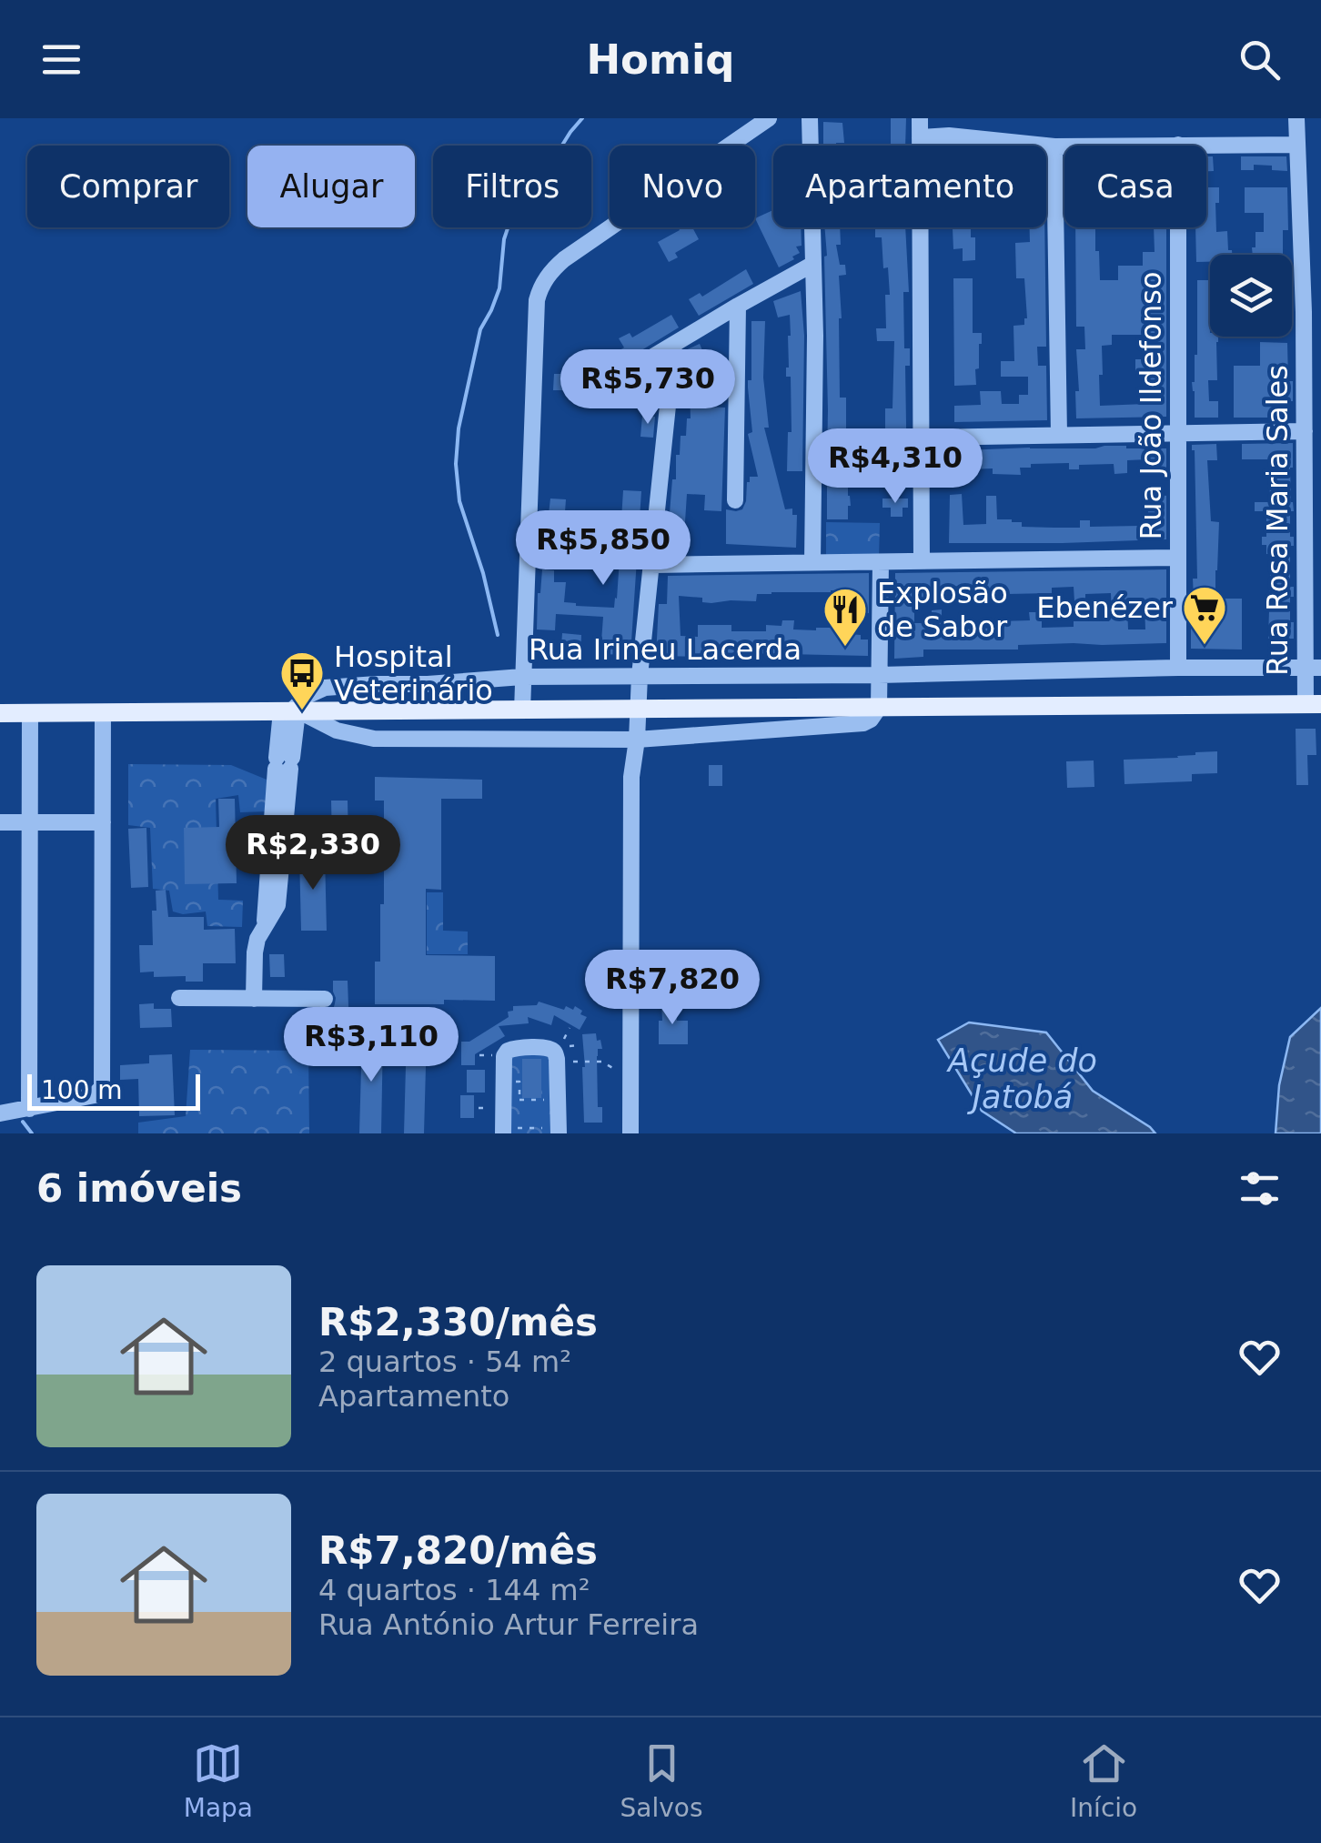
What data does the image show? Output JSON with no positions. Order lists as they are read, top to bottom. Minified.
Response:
{"streets":{"main road":["Rua Irineu Lacerda"],"street":["Rua João Ildefonso","Rua Rosa Maria Sales"]},"crossings":[["Rua João Ildefonso","Rua Irineu Lacerda"],["Rua Rosa Maria Sales","Rua Irineu Lacerda"]],"water":["Açude do Jatobá"],"places":{"supermarket":["Ebenézer"],"restaurant":["Explosão de Sabor"],"bus stop":["Hospital Veterinário"]},"scale_bar":"100 m","page":{"header":"Homiq","chip":["Comprar","Alugar","Filtros","Novo","Apartamento","Casa"],"price":["R$5,730","R$4,310","R$5,850","R$2,330","R$7,820","R$3,110"],"scale":"100 m","heading":"6 imóveis","list":[{"name":"R$2,330/mês","note":"2 quartos · 54 m² · Apartamento"},{"name":"R$7,820/mês","note":"4 quartos · 144 m² · Rua António Artur Ferreira"}],"tabs":["Mapa","Salvos","Início"]}}
